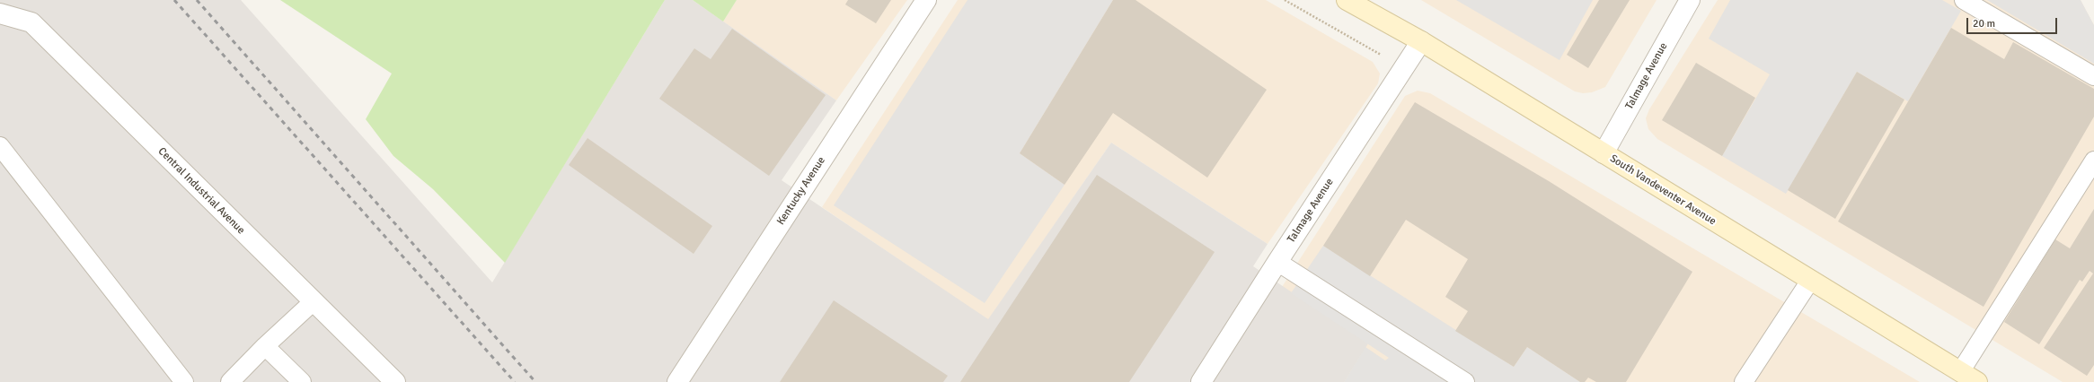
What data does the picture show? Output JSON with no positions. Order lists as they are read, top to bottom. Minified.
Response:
{"streets":{"main road":["South Vandeventer Avenue"],"street":["Talmage Avenue","Central Industrial Avenue","Kentucky Avenue"]},"crossings":[["Talmage Avenue","South Vandeventer Avenue"]],"scale_bar":"20 m"}
